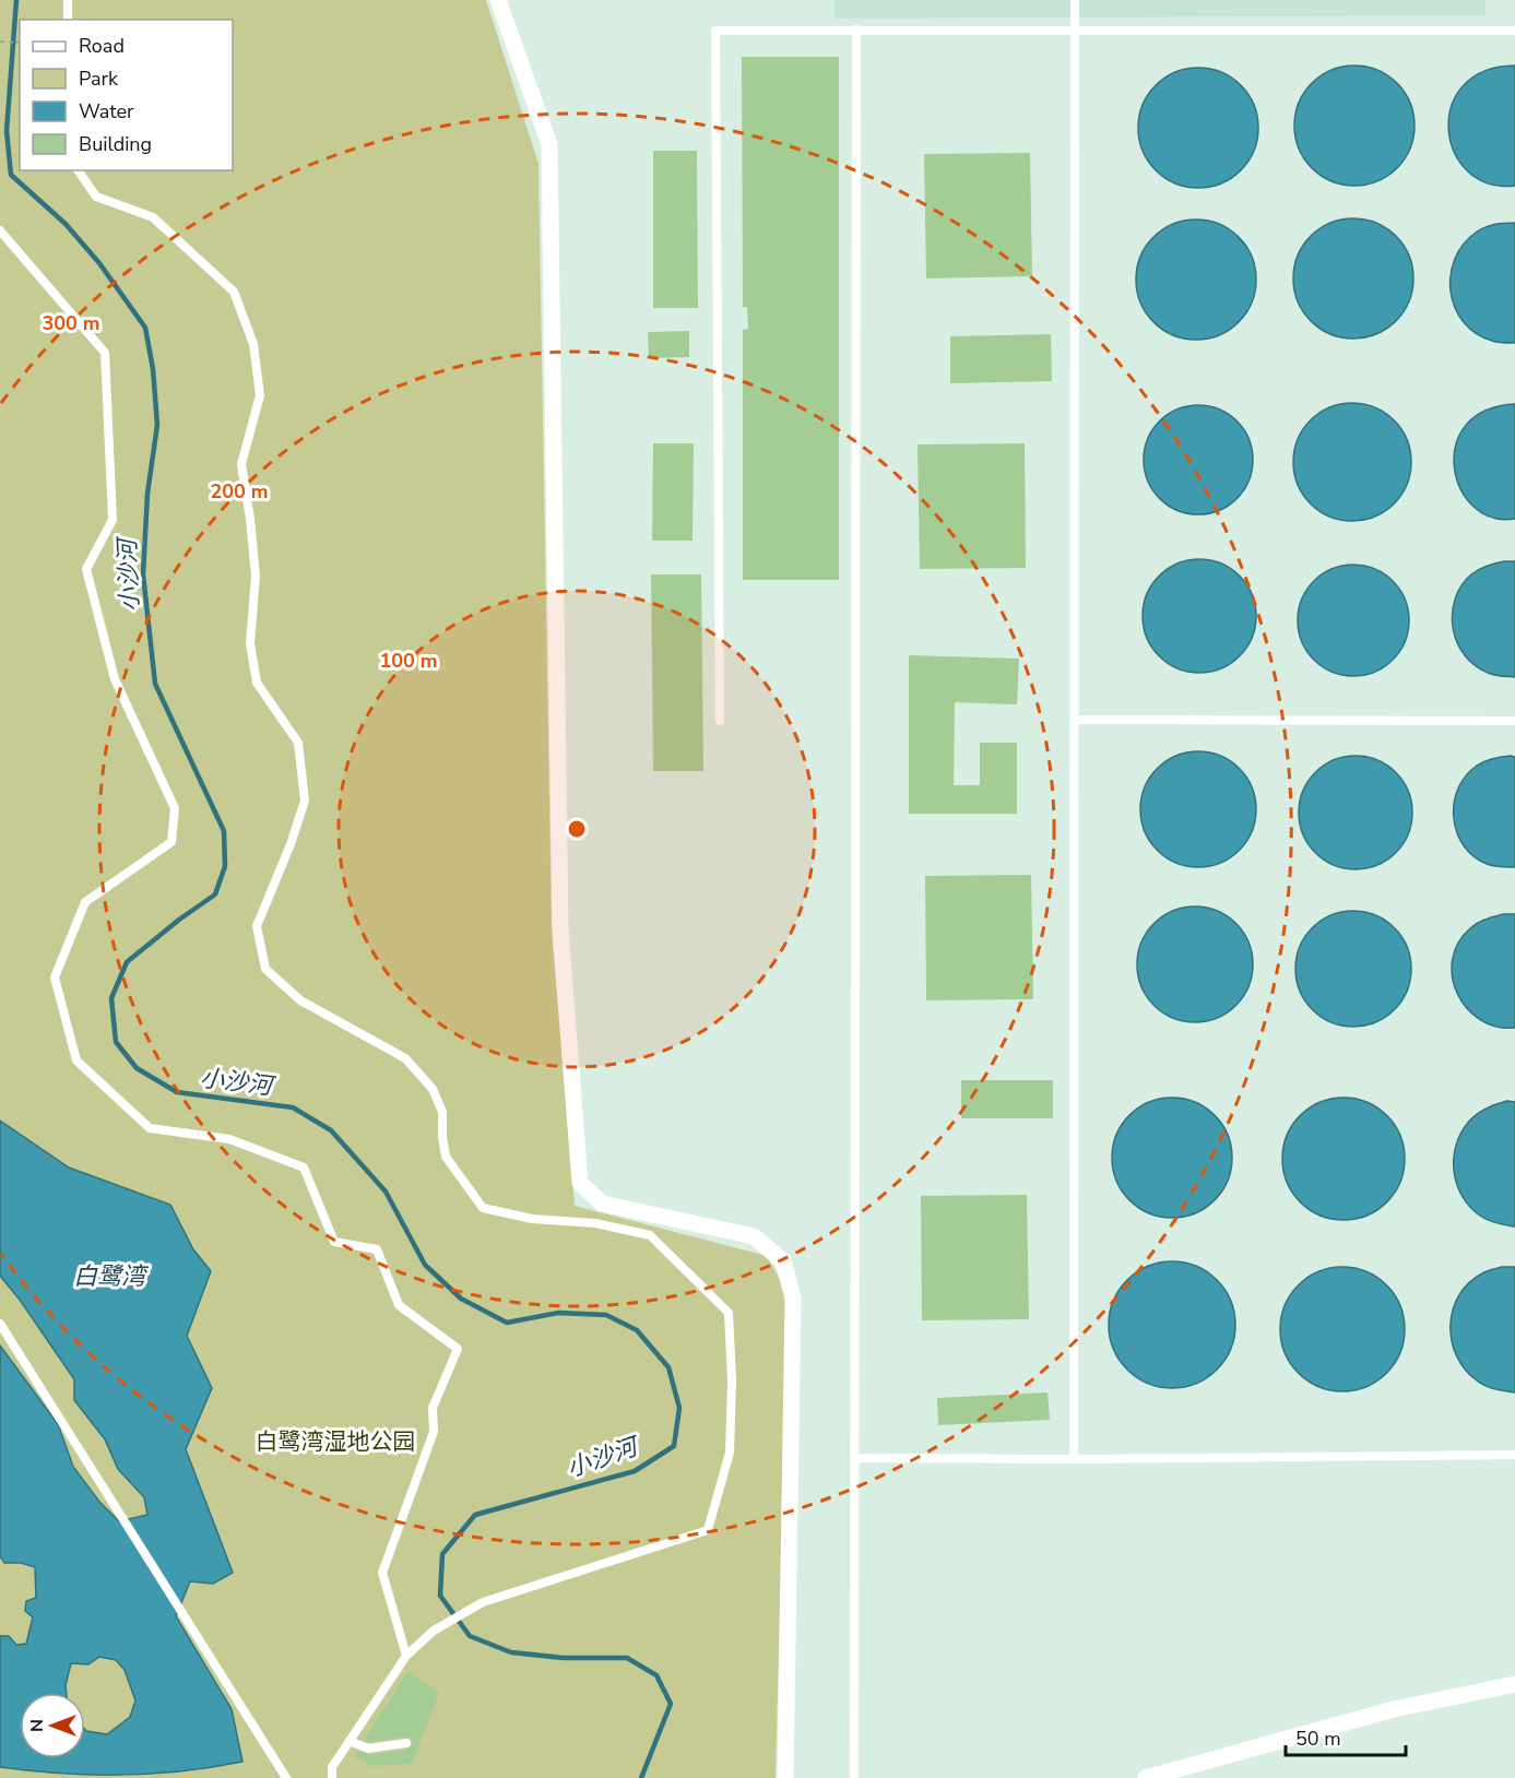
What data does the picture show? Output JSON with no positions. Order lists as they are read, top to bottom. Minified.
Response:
{"water":["小沙河","白鹭湾"],"parks":["白鹭湾湿地公园"],"legend":["Road","Park","Water","Building"],"scale_bar":"50 m","north":"left","rings":["300 m","200 m","100 m"]}
